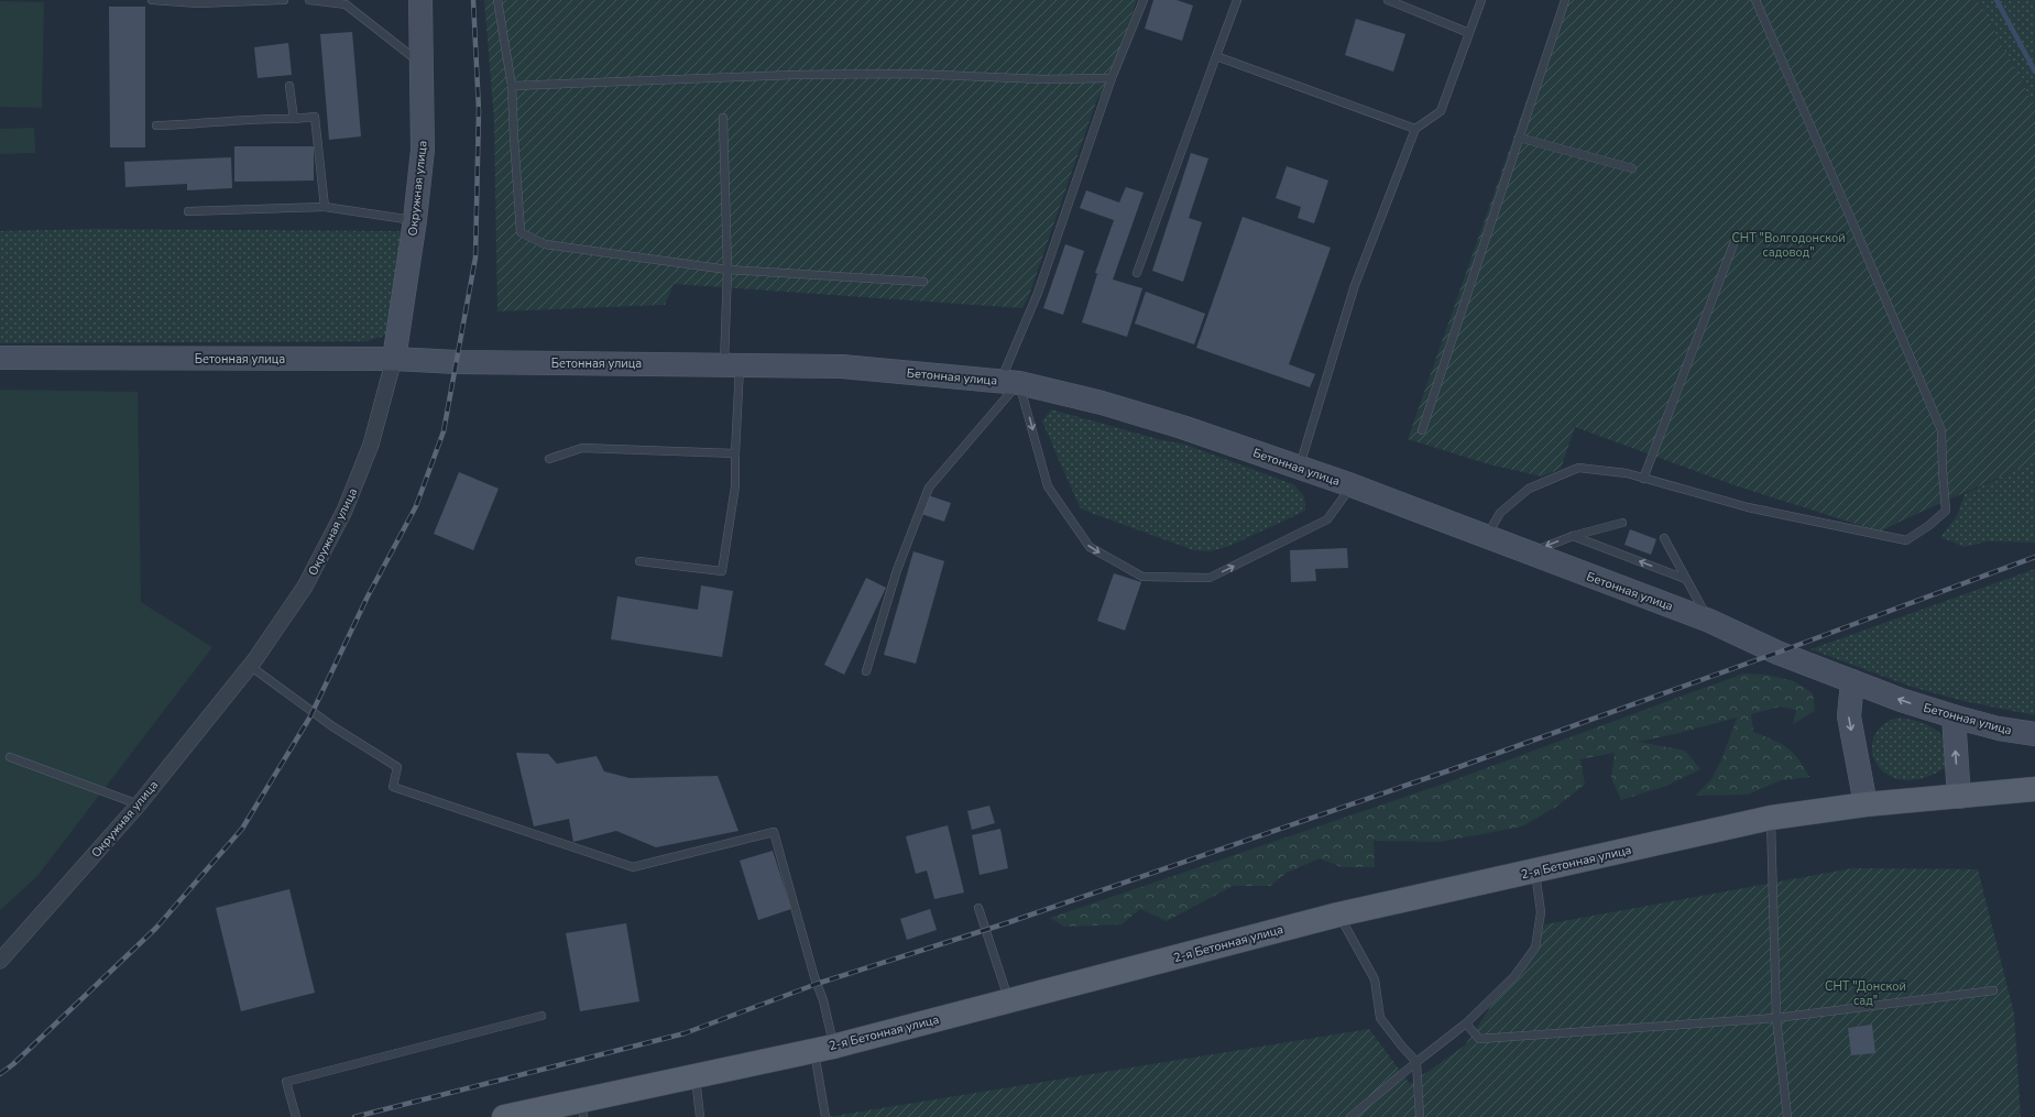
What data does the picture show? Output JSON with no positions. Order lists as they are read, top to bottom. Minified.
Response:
{"streets":{"main road":["Окружная улица","Бетонная улица","2-я Бетонная улица"]},"crossings":[["Окружная улица","Бетонная улица"]],"parks":["СНТ \"Волгодонской садовод\"","СНТ \"Донской сад\""]}
